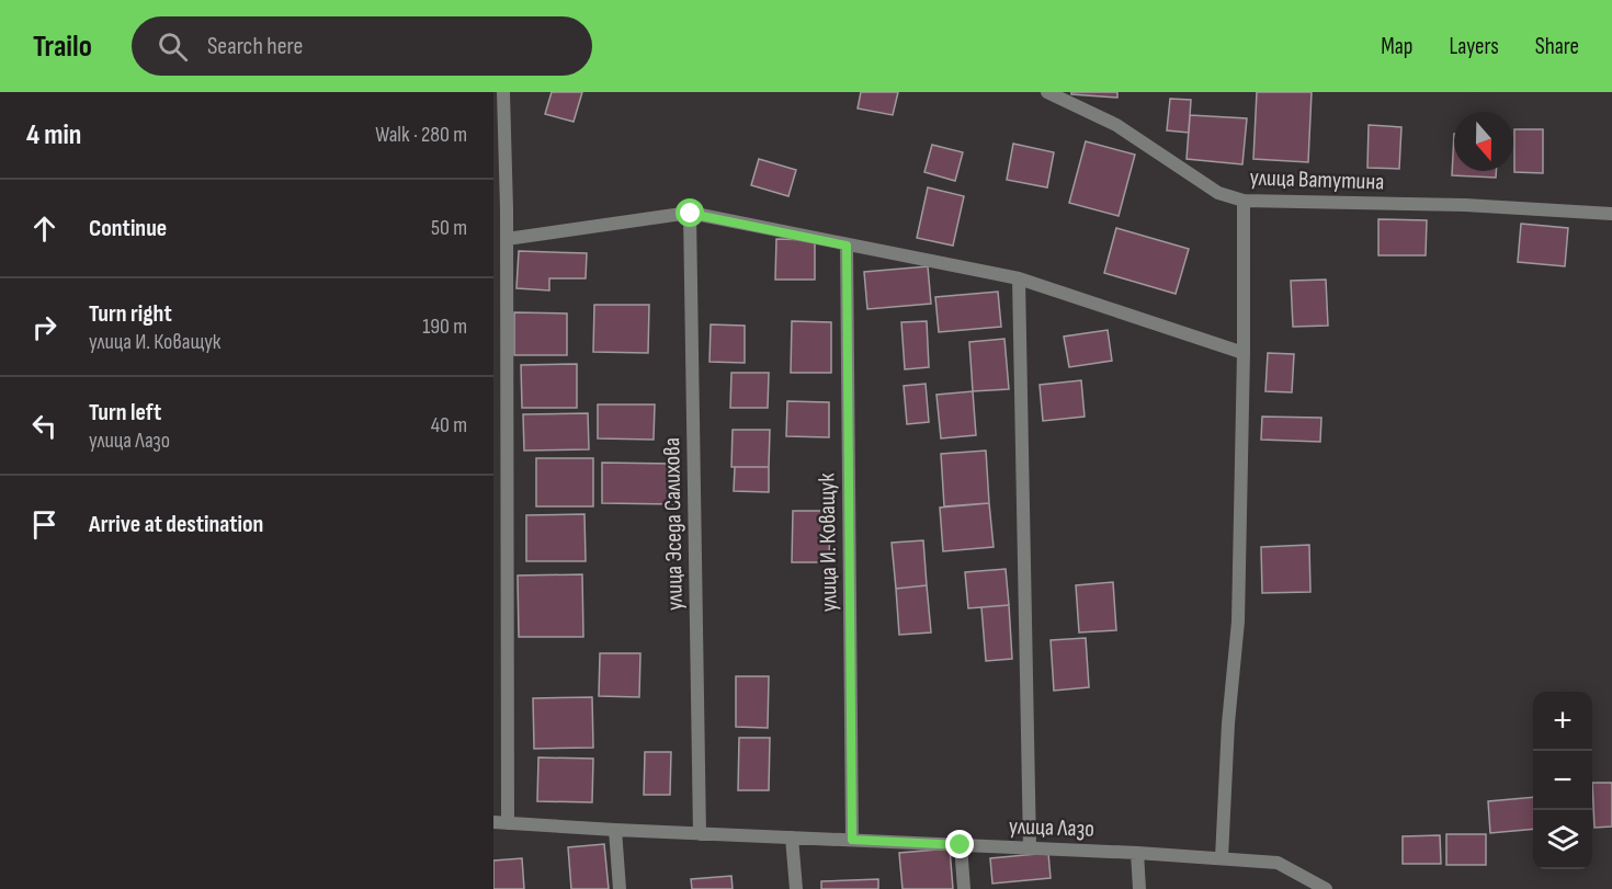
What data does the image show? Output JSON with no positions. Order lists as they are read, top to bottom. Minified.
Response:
{"streets":{"street":["улица Ватутина","улица Эседа Салихова","улица И. Коващук","улица Лазо"]},"crossings":[["улица Эседа Салихова","улица Лазо"],["улица И. Коващук","улица Лазо"]],"north":"bottom","page":{"header":"Trailo","search":"Search here","nav":["Map","Layers","Share"],"heading":["4 min","Walk · 280 m"],"list":[["Continue","50 m"],["Turn right","улица И. Коващук","190 m"],["Turn left","улица Лазо","40 m"],"Arrive at destination"],"map_buttons":["+","−"]}}
